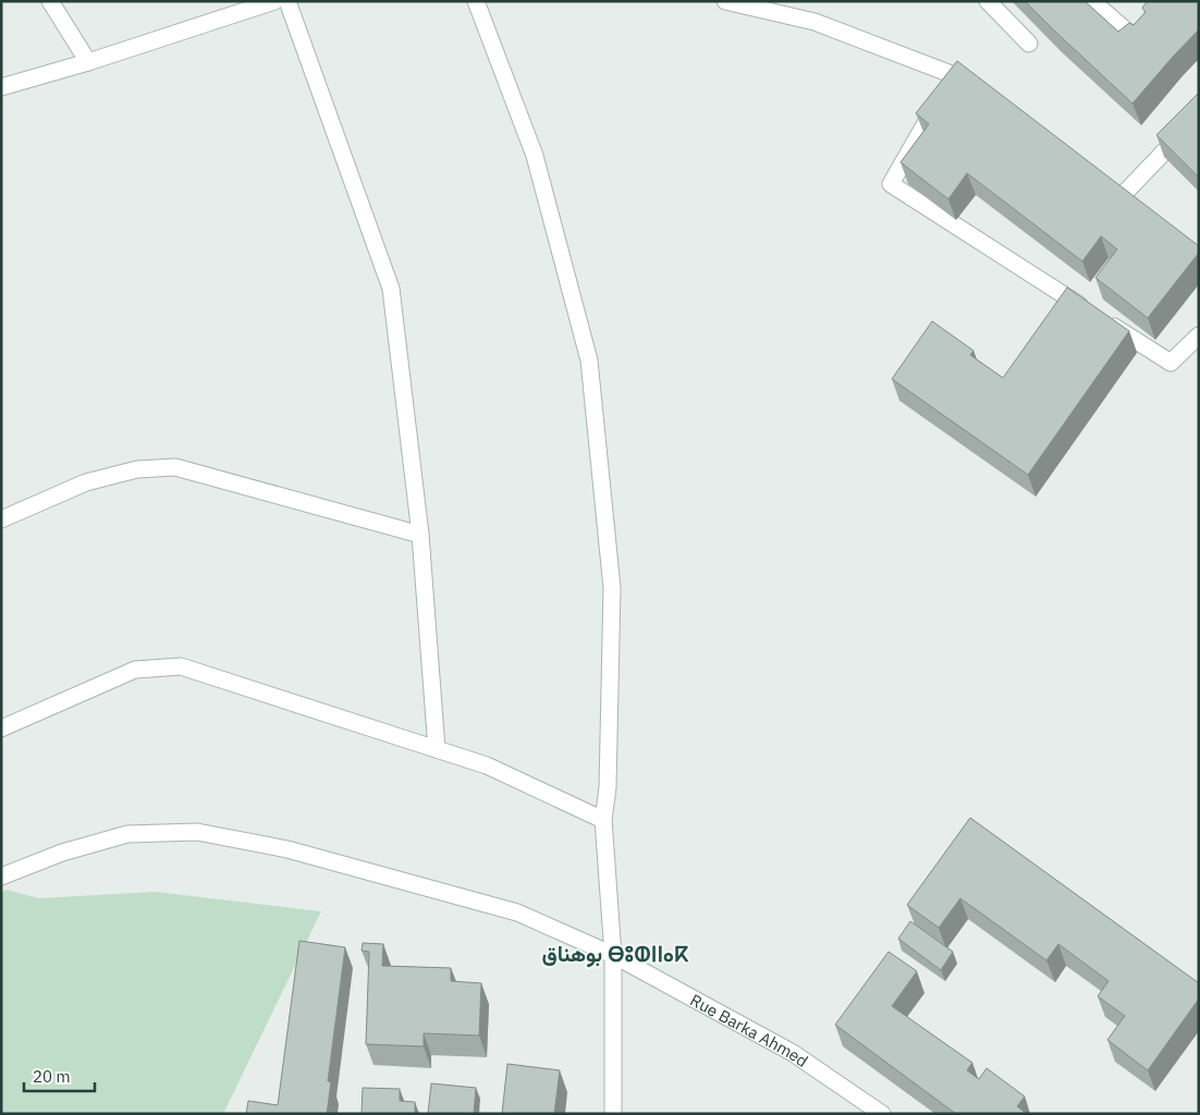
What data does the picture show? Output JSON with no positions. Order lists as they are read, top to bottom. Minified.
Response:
{"streets":{"street":["Rue Barka Ahmed"]},"districts":["بوهناق ⴱⵓⵀⵏⵏⴰⴽ"],"scale_bar":"20 m"}
